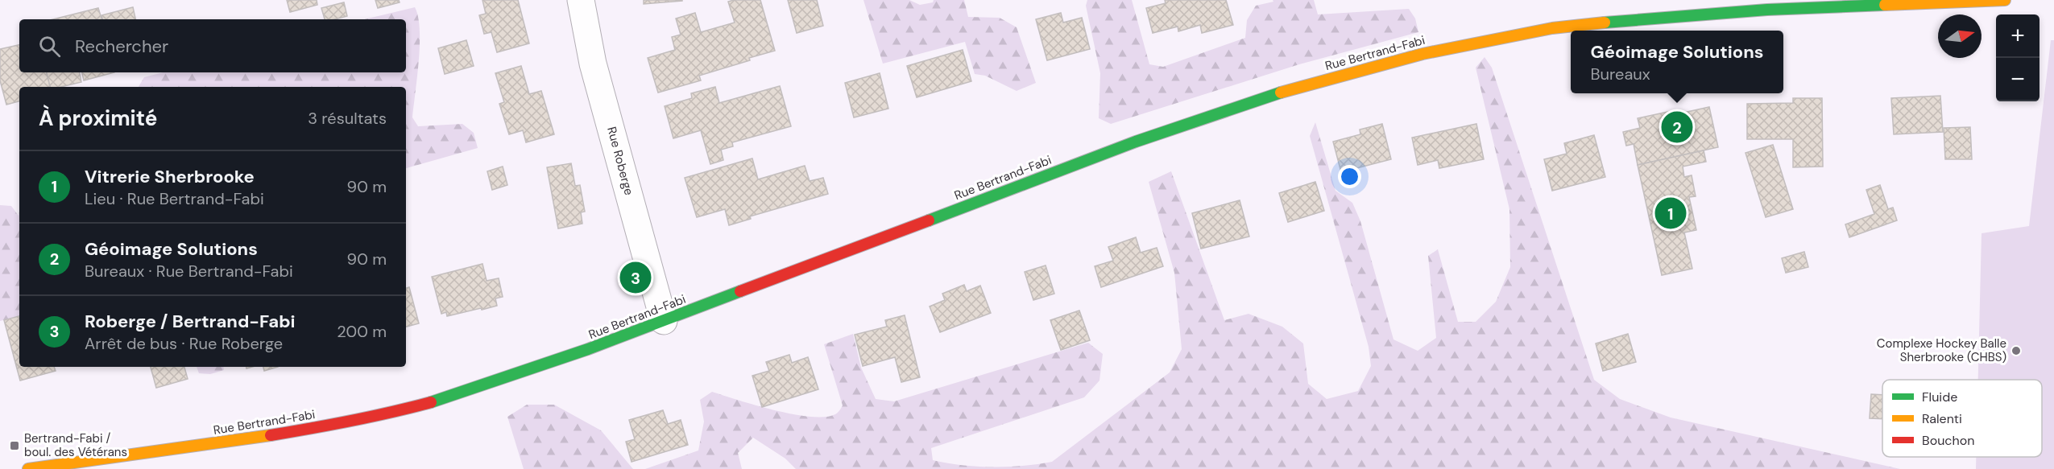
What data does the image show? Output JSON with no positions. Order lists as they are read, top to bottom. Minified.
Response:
{"streets":{"street":["Rue Bertrand-Fabi","Rue Roberge"]},"crossings":[["Rue Bertrand-Fabi","Rue Roberge"]],"places":{"other":["Complexe Hockey Balle Sherbrooke (CHBS)"],"transit":["Bertrand-Fabi / boul. des Vétérans"]},"legend":["Fluide","Ralenti","Bouchon"],"north":"right","page":{"map_buttons":["+","−"],"search":"Rechercher","popup":["Géoimage Solutions","Bureaux"],"heading":["À proximité","3 résultats"],"pins":["2","1","3"],"list":[{"mark":"1","name":"Vitrerie Sherbrooke","note":"Lieu · Rue Bertrand-Fabi","value":"90 m"},{"mark":"2","name":"Géoimage Solutions","note":"Bureaux · Rue Bertrand-Fabi","value":"90 m"},{"mark":"3","name":"Roberge / Bertrand-Fabi","note":"Arrêt de bus · Rue Roberge","value":"200 m"}]}}
